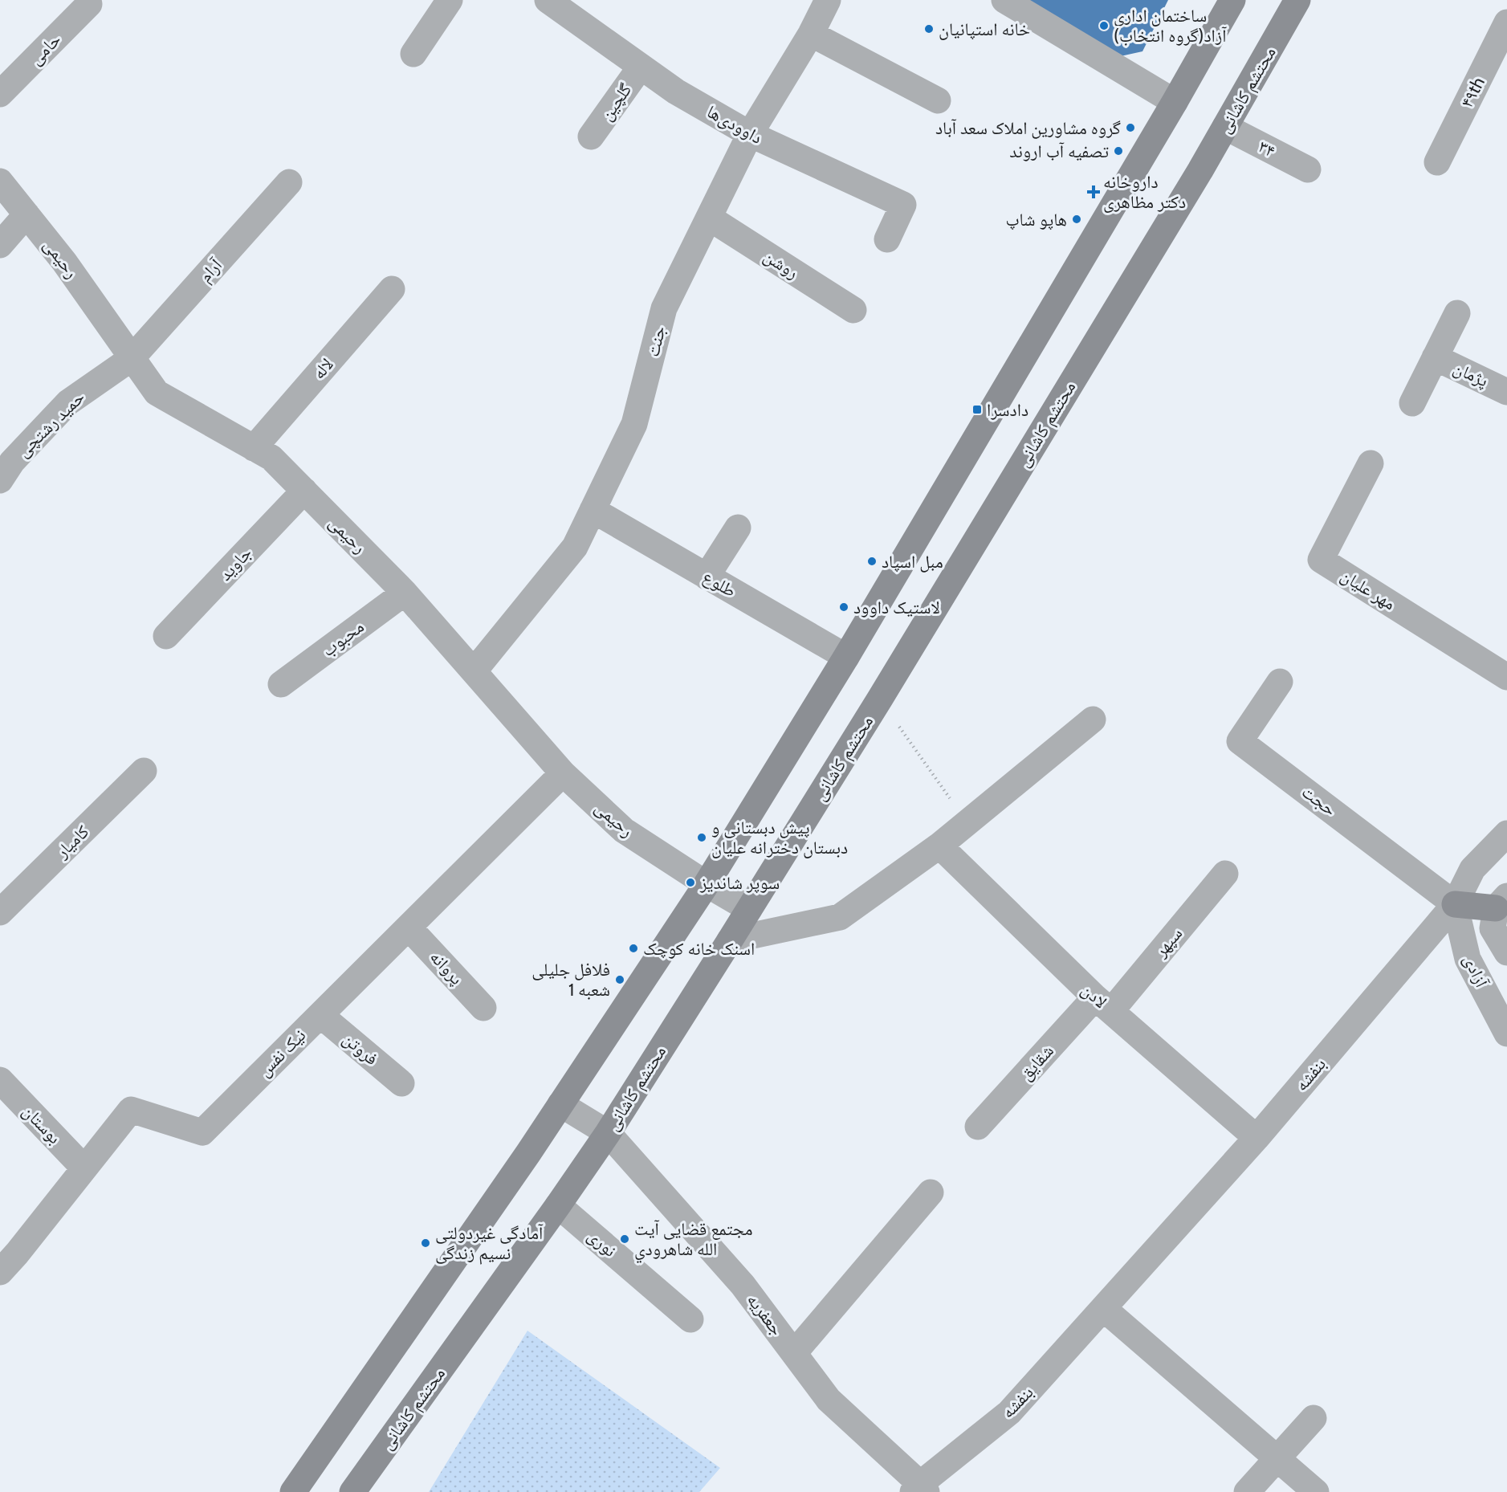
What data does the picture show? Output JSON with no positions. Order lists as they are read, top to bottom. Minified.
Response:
{"streets":{"main road":["محتشم کاشانی"],"street":["حامی","۴۹th","گلچین","داوودی‌ها","۳۴","رحیمی","روشن","آرام","جنت","لاله","پژمان","حمید رشتچی","جاوید","طلوع","مهر علیان","محبوب","حجت","کامیار","سپهر","پروانه","آزادی","لادن","فروتن","نیک نفس","شقایق","بنفشه","بوستان","نوری","جعفریه"]},"crossings":[["محتشم کاشانی","۳۴"],["محتشم کاشانی","رحیمی"],["محتشم کاشانی","نوری"],["محتشم کاشانی","جعفریه"],["گلچین","داوودی‌ها"],["داوودی‌ها","جنت"],["رحیمی","آرام"],["رحیمی","جنت"],["رحیمی","لاله"],["رحیمی","حمید رشتچی"],["رحیمی","جاوید"],["رحیمی","محبوب"],["رحیمی","نیک نفس"],["روشن","جنت"],["آرام","حمید رشتچی"],["جنت","طلوع"],["حجت","آزادی"],["حجت","بنفشه"],["سپهر","لادن"],["سپهر","شقایق"],["پروانه","نیک نفس"],["آزادی","بنفشه"],["لادن","شقایق"],["لادن","بنفشه"],["فروتن","نیک نفس"],["نیک نفس","بوستان"],["بنفشه","جعفریه"]],"places":{"other":["ساختمان اداری آزاد(گروه انتخاب)","خانه استپانیان","گروه مشاورین املاک سعد آباد","تصفیه آب اروند","هاپو شاپ","مبل اسپاد","لاستیک داوود","پیش دبستانی و دبستان دخترانه علیان","سوپر شاندیز","اسنک خانه کوچک","فلافل جلیلی شعبه 1","مجتمع قضایی آیت الله شاهرودي","آمادگی غیردولتی نسیم زندگی"],"health":["داروخانه دکتر مظاهری"],"transit":["دادسرا"]}}
